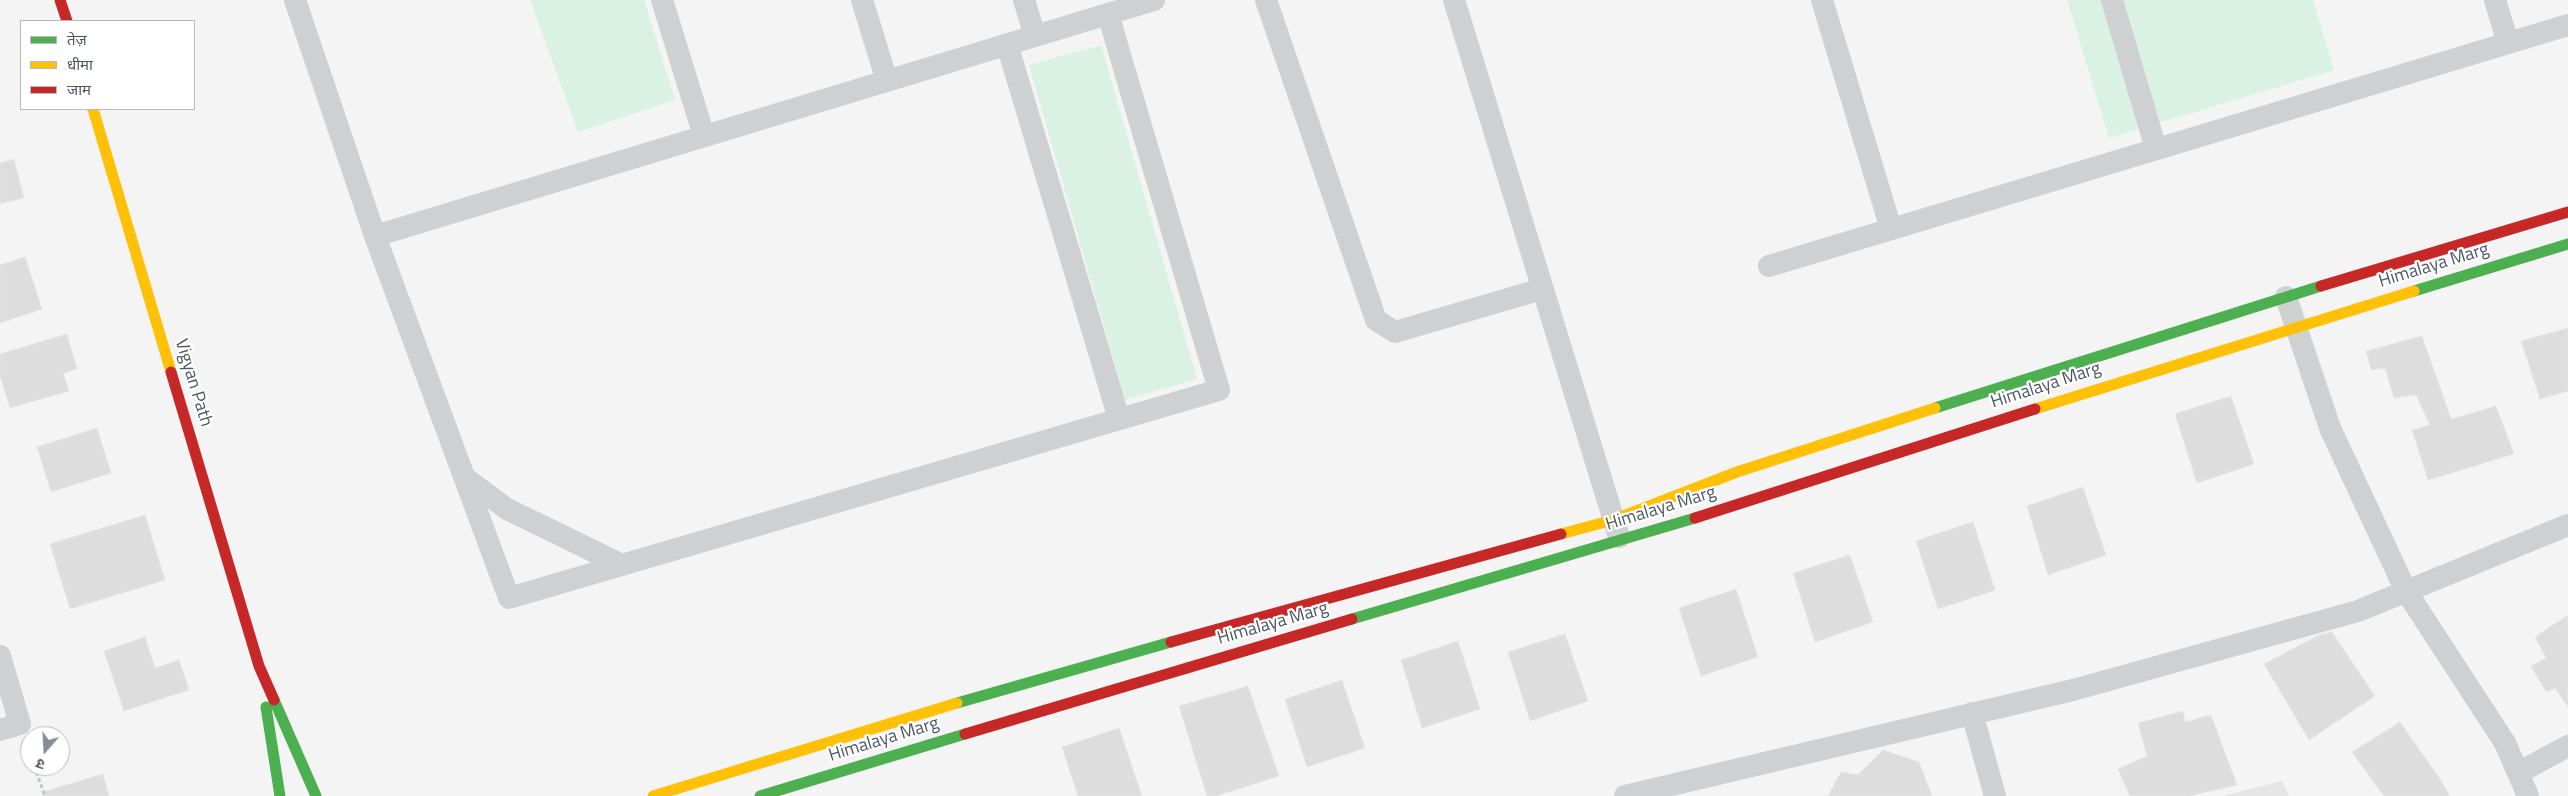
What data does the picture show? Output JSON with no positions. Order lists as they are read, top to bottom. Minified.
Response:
{"streets":{"main road":["Himalaya Marg","Vigyan Path"]},"legend":["तेज़","धीमा","जाम"],"north":"bottom"}
